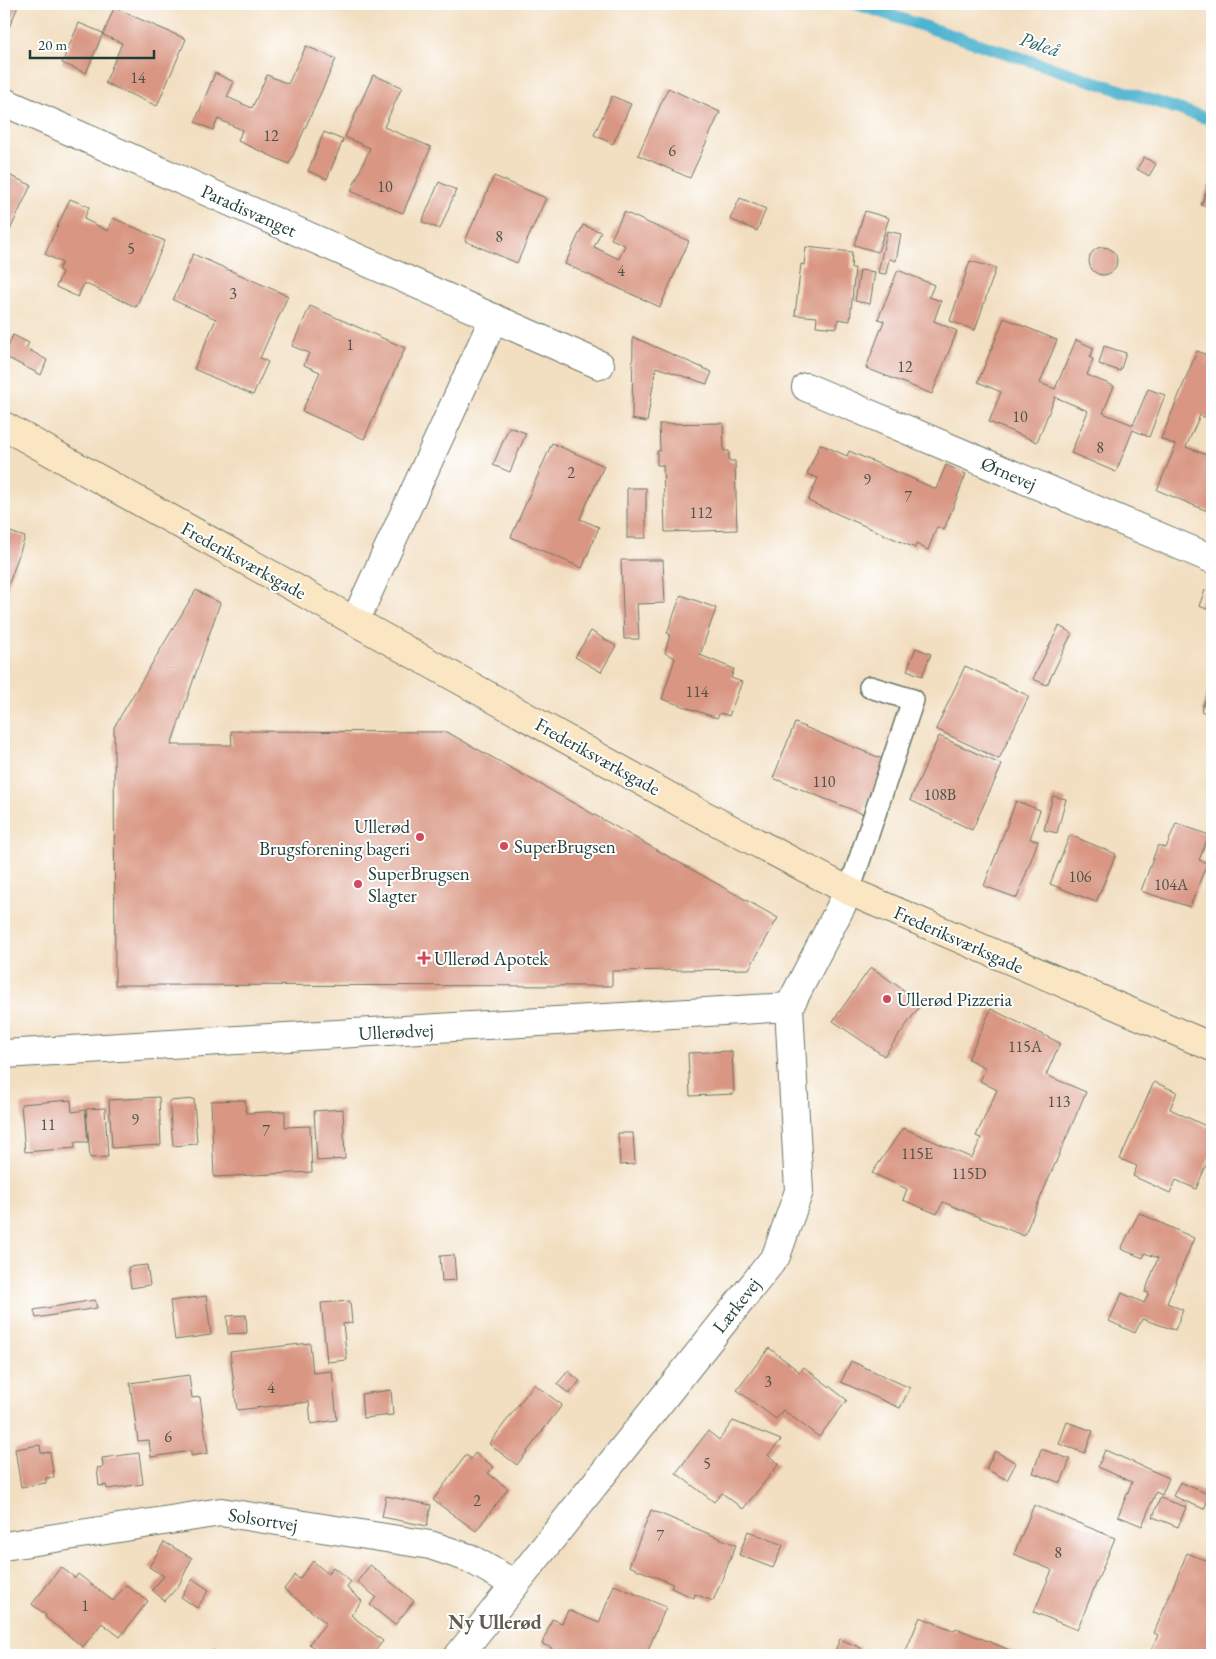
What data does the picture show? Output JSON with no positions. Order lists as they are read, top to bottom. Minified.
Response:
{"streets":{"street":["Paradisvænget","Ørnevej","Frederiksværksgade","Ullerødvej","Lærkevej","Solsortvej"]},"crossings":[["Frederiksværksgade","Lærkevej"],["Ullerødvej","Lærkevej"],["Lærkevej","Solsortvej"]],"districts":["Ny Ullerød"],"water":["Pøleå"],"places":{"other":["Ullerød Brugsforening bageri","SuperBrugsen","SuperBrugsen Slagter","Ullerød Pizzeria"],"health":["Ullerød Apotek"]},"house_numbers":["14","12","6","10","8","5","4","3","1","12","10","8","2","9","7","112","114","110","108B","106","104A","115A","113","9","11","7","115E","115D","3","4","6","5","2","7","8","1"],"scale_bar":"20 m"}
